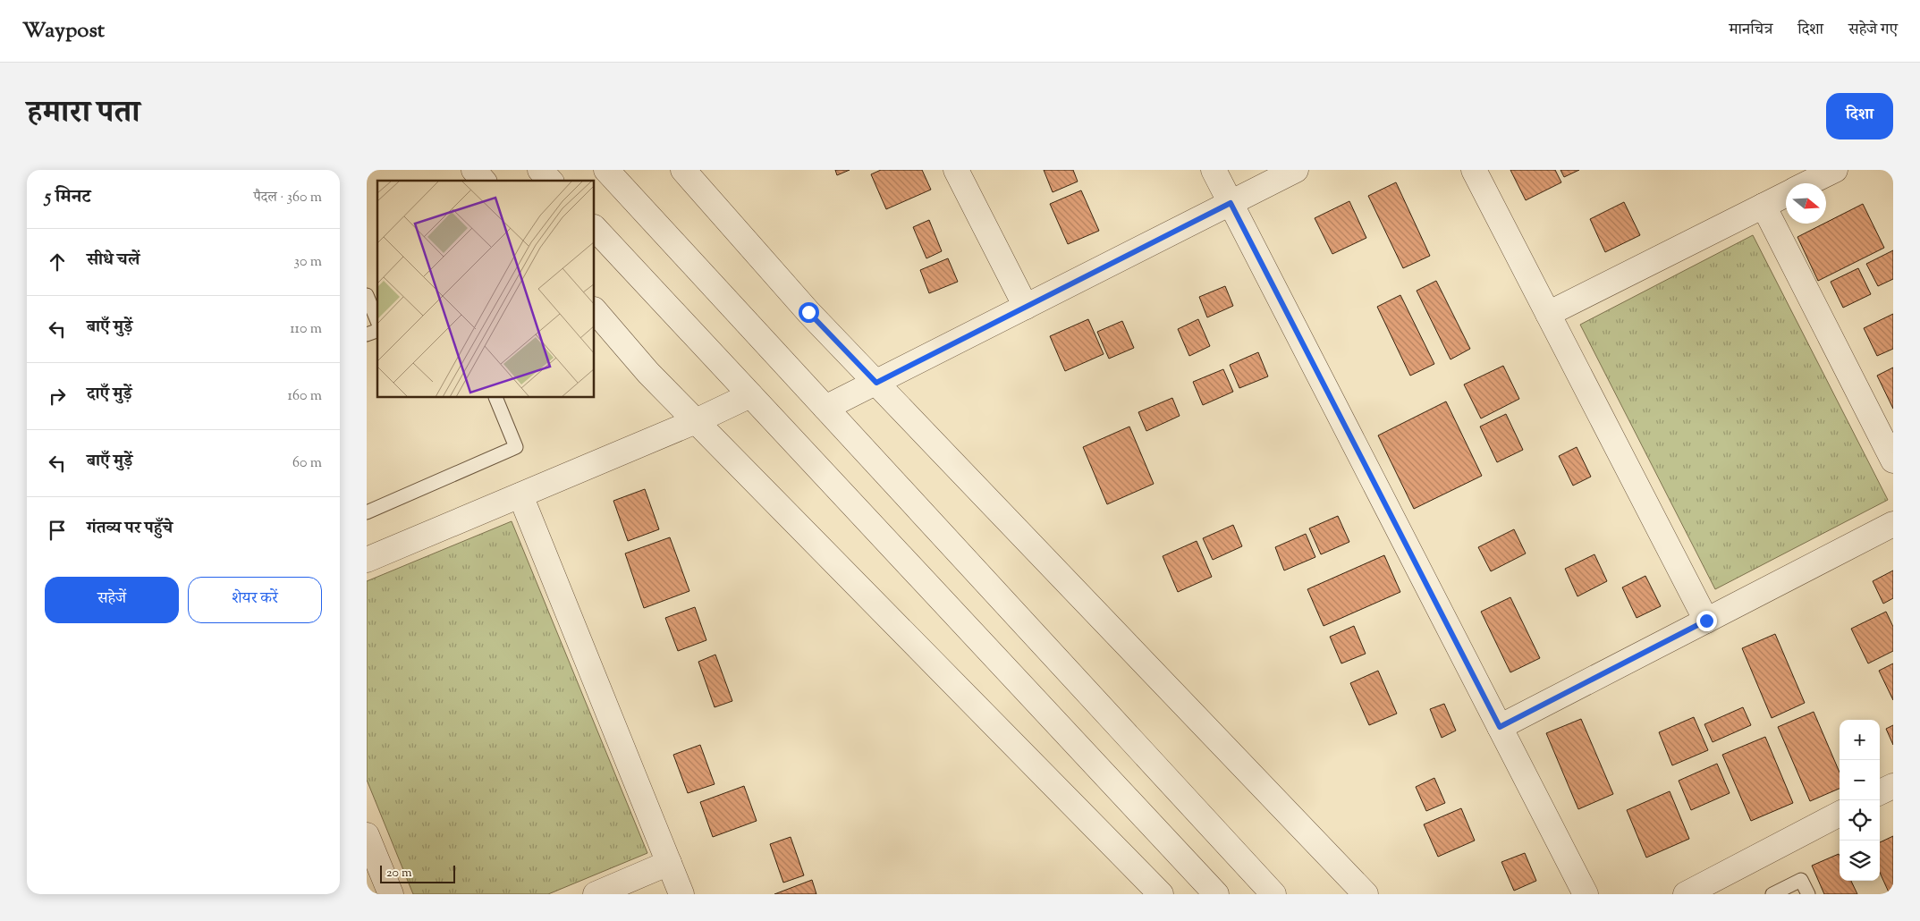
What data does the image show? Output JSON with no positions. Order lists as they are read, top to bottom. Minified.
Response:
{"scale_bar":"20 m","north":"right","page":{"header":"Waypost","nav":["मानचित्र","दिशा","सहेजे गए"],"title":"हमारा पता","buttons":["दिशा",["सहेजें","शेयर करें"]],"heading":["5 मिनट","पैदल · 360 m"],"list":[["सीधे चलें","30 m"],["बाएँ मुड़ें","110 m"],["दाएँ मुड़ें","160 m"],["बाएँ मुड़ें","60 m"],"गंतव्य पर पहुँचे"],"map_buttons":["+","−"],"scale":"20 m"}}
